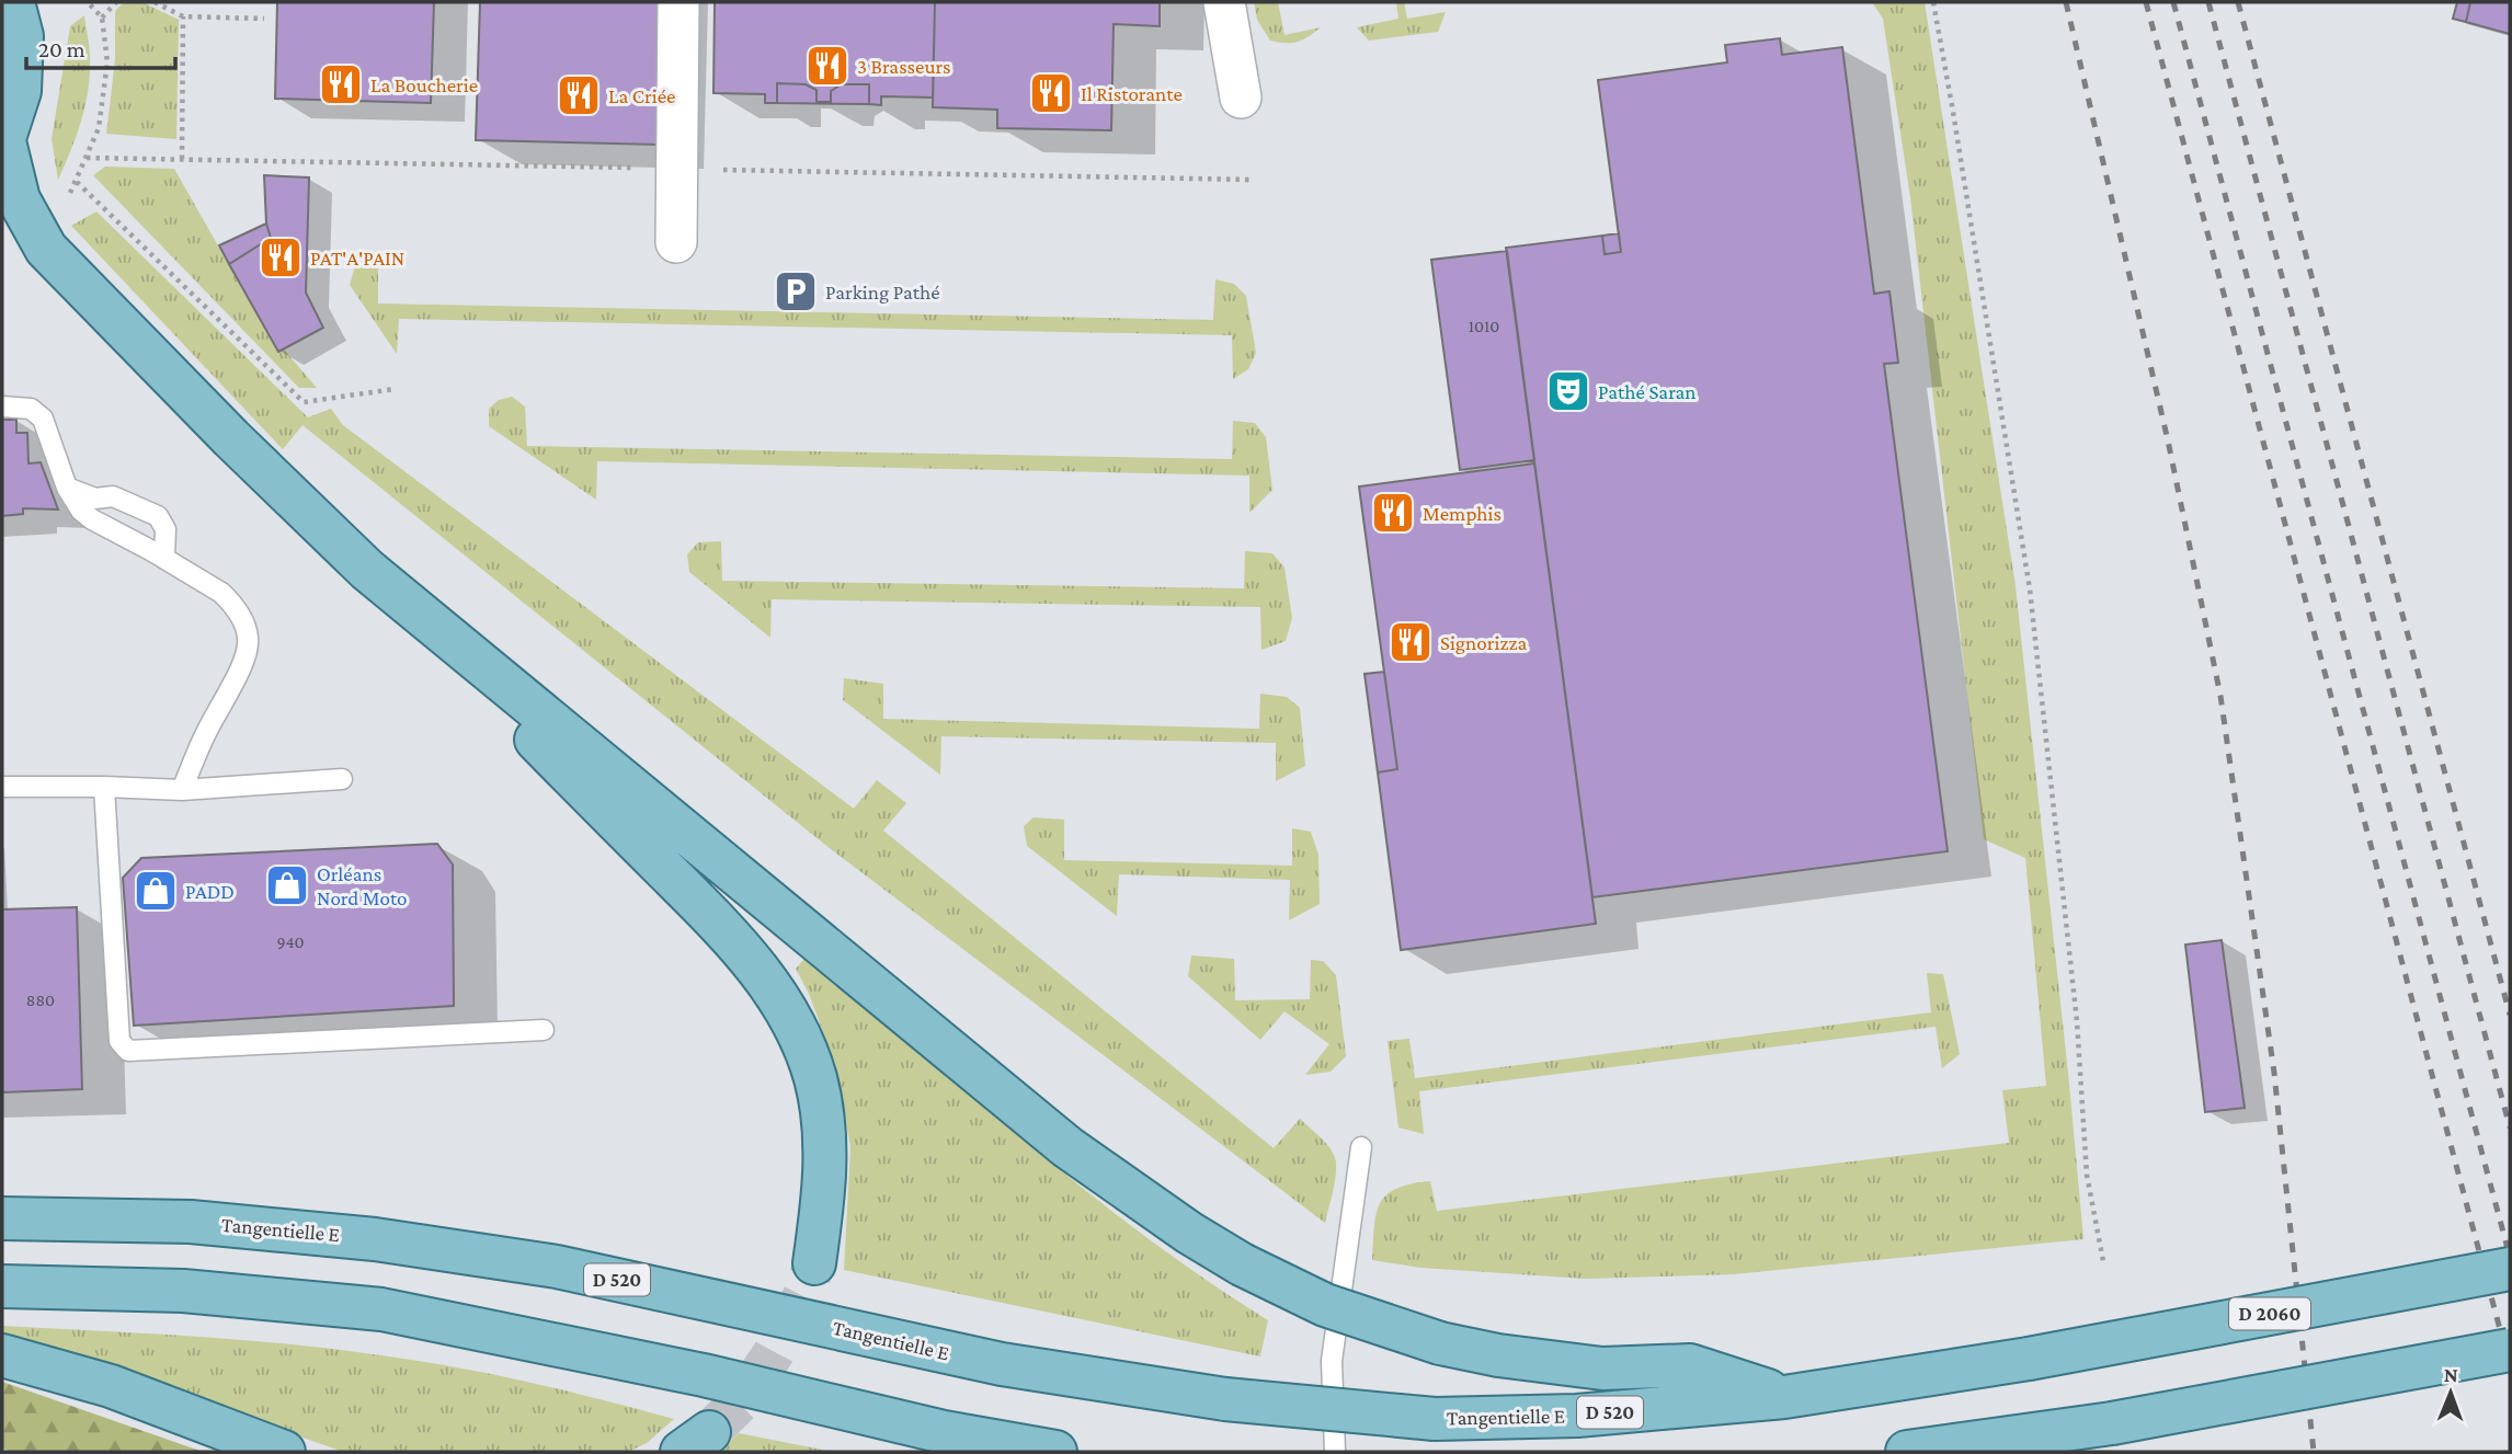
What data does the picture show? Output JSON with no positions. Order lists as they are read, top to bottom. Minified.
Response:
{"streets":{"main road":["Tangentielle E","D 520","D 2060"]},"crossings":[["Tangentielle E","D 2060"]],"places":{"restaurant":["3 Brasseurs","La Boucherie","Il Ristorante","La Criée","PAT'A'PAIN","Memphis","Signorizza"],"parking":["Parking Pathé"],"theatre":["Pathé Saran"],"shop":["Orléans Nord Moto","PADD"]},"house_numbers":["1010","940","880"],"scale_bar":"20 m","north":"top"}
